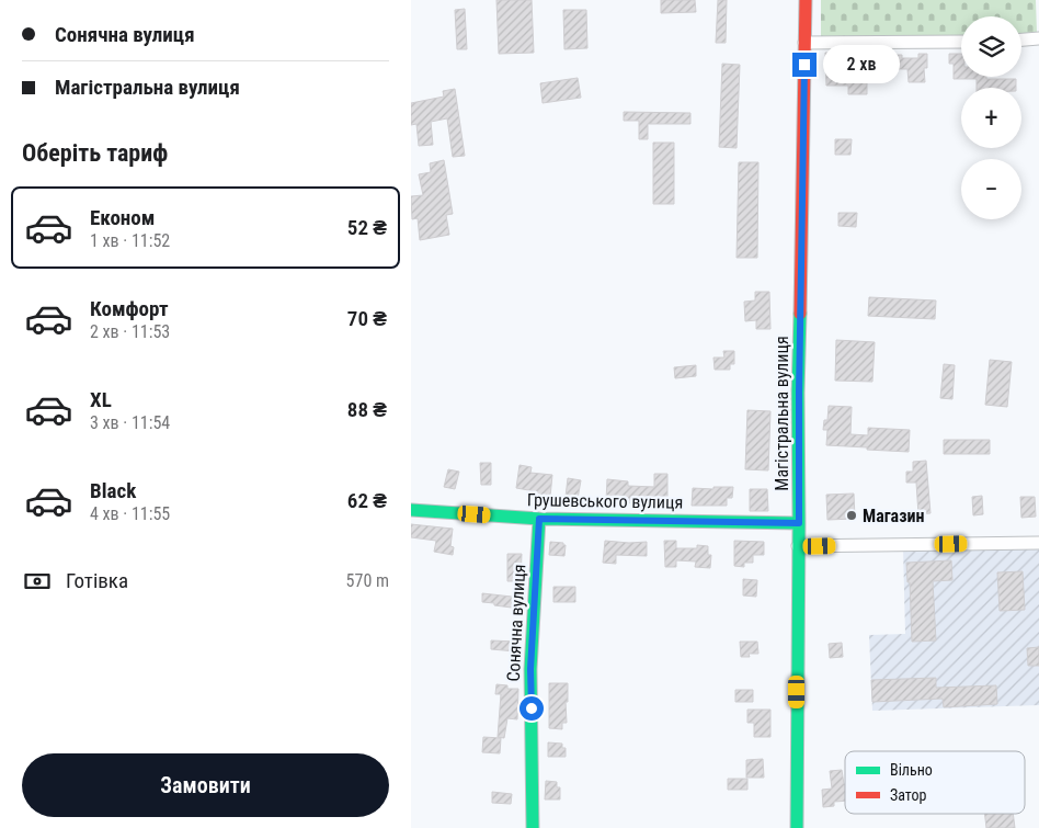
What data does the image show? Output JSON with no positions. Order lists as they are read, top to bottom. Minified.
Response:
{"streets":{"main road":["Магістральна вулиця","Грушевського вулиця","Сонячна вулиця"]},"crossings":[["Магістральна вулиця","Грушевського вулиця"],["Грушевського вулиця","Сонячна вулиця"]],"places":["Магазин"],"legend":["Вільно","Затор"],"page":{"banner":["Сонячна вулиця","Магістральна вулиця"],"map_buttons":["+","−"],"bubble":"2 хв","heading":"Оберіть тариф","list":[{"name":"Економ","note":"1 хв · 11:52","value":"52 ₴"},{"name":"Комфорт","note":"2 хв · 11:53","value":"70 ₴"},{"name":"XL","note":"3 хв · 11:54","value":"88 ₴"},{"name":"Black","note":"4 хв · 11:55","value":"62 ₴"}],"pay":["Готівка","570 m"],"buttons":"Замовити"}}
